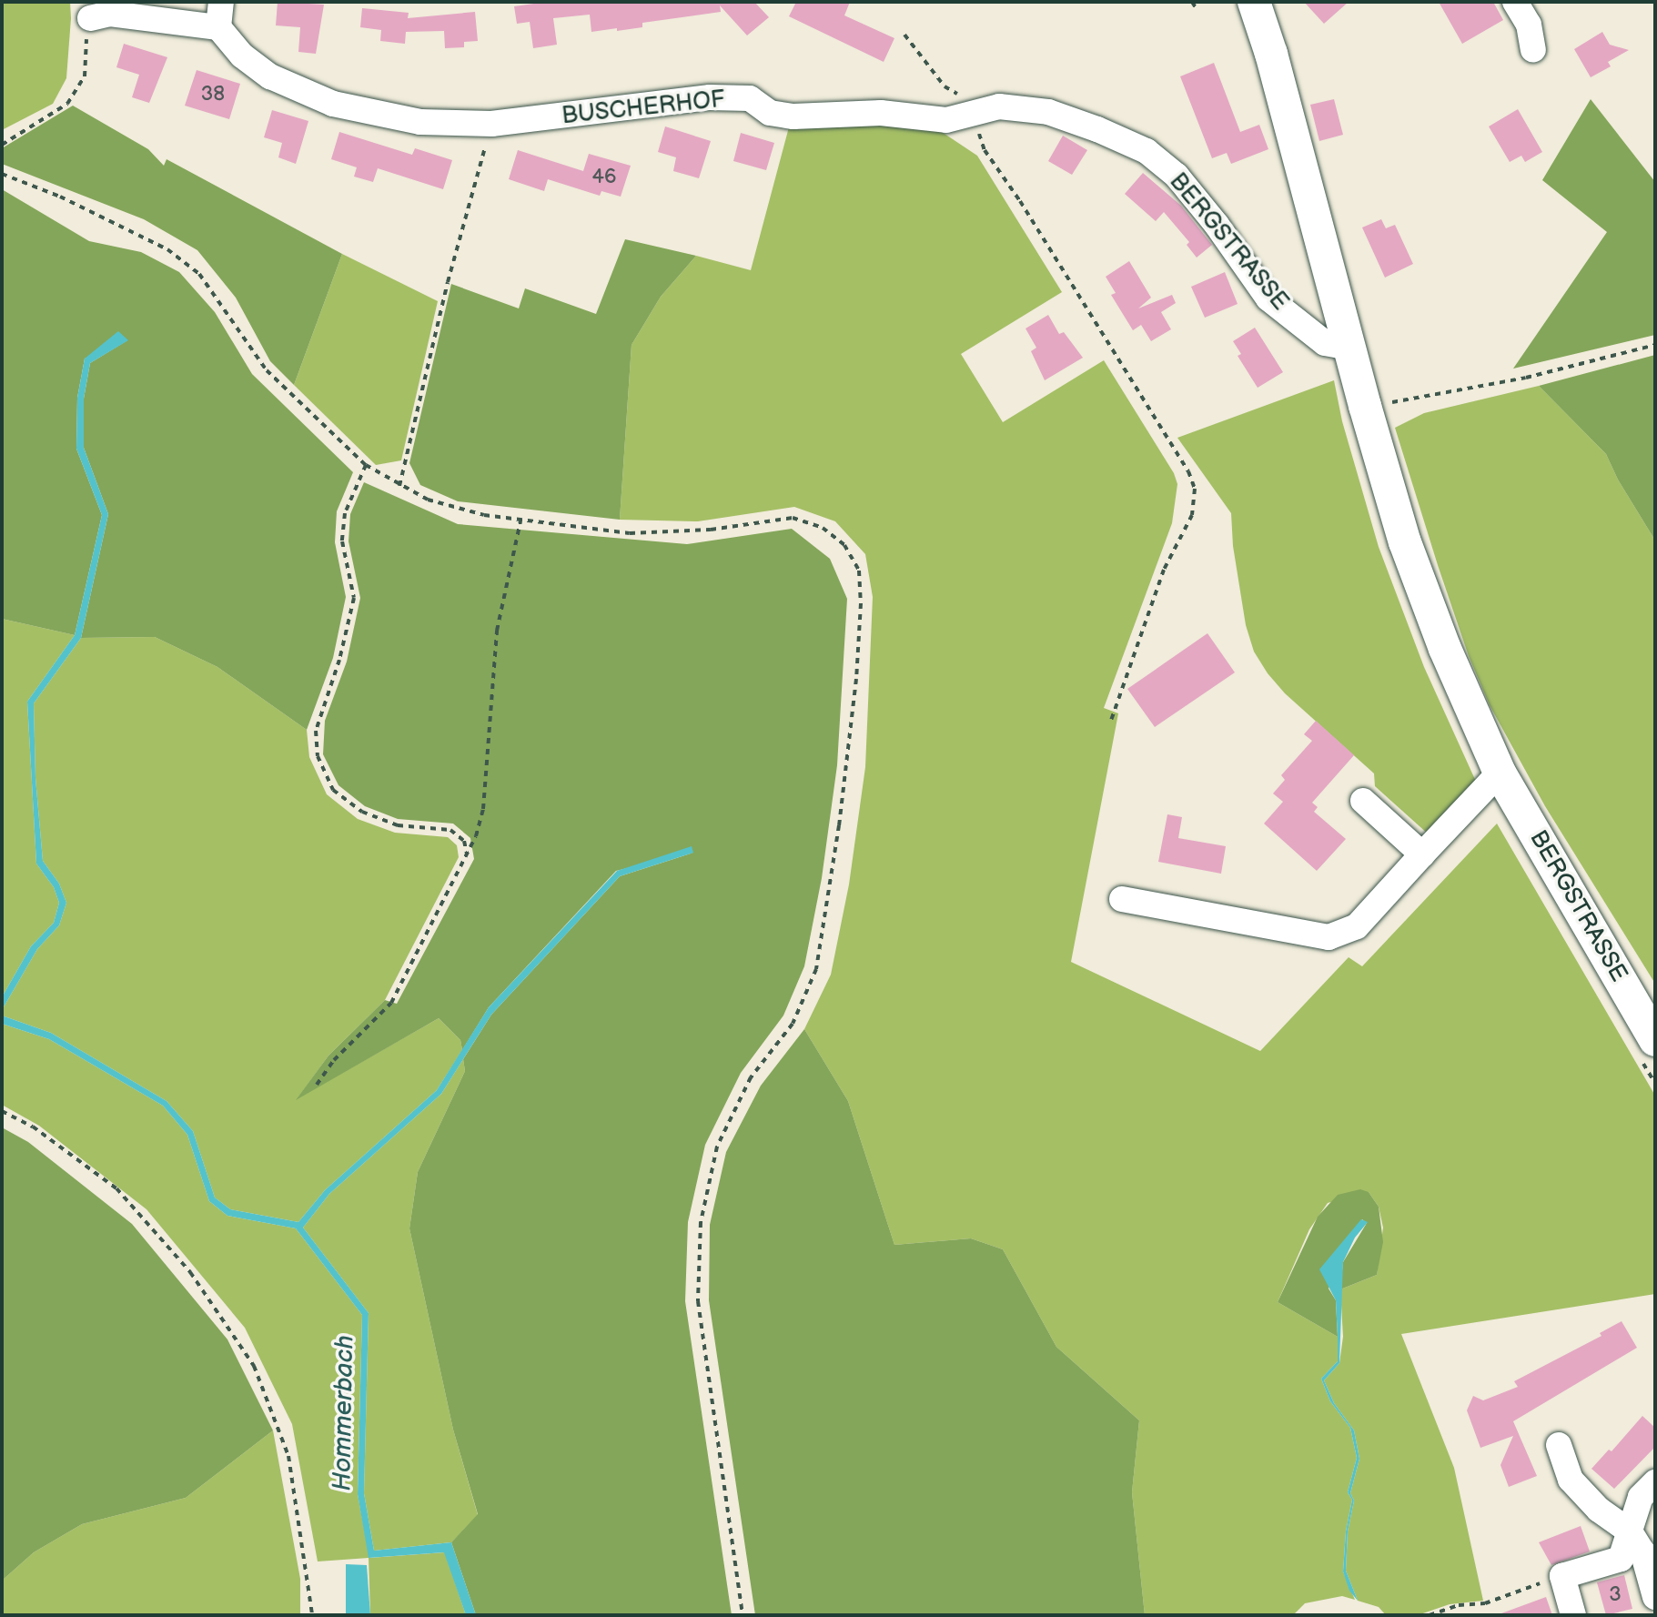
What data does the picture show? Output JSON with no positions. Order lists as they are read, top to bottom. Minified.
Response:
{"streets":{"main road":["BERGSTRASSE"],"street":["BUSCHERHOF"]},"crossings":[["BUSCHERHOF","BERGSTRASSE"]],"water":["Hommerbach"],"house_numbers":["38","46","3"]}
